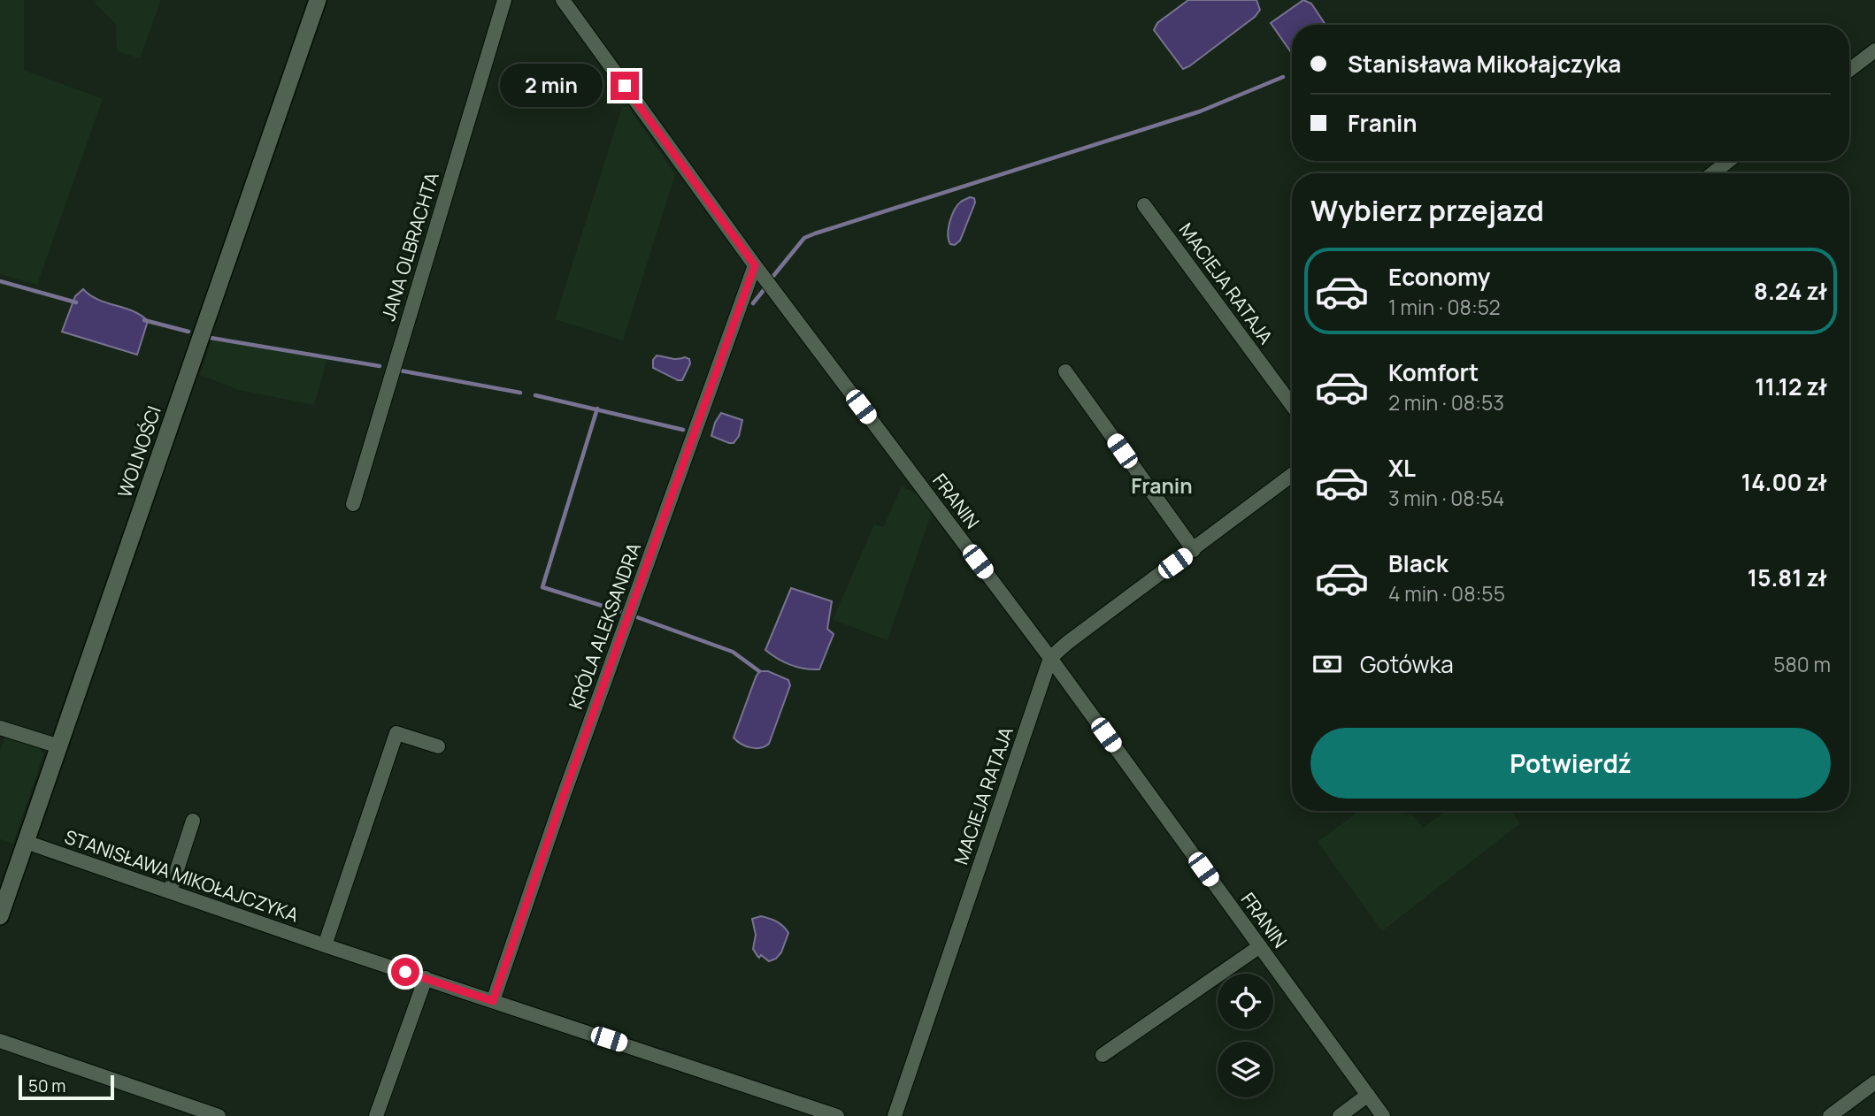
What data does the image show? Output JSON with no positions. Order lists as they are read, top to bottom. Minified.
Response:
{"streets":{"street":["JANA OLBRACHTA","MACIEJA RATAJA","WOLNOŚCI","FRANIN","KRÓLA ALEKSANDRA","STANISŁAWA MIKOŁAJCZYKA"]},"crossings":[["MACIEJA RATAJA","FRANIN"],["WOLNOŚCI","STANISŁAWA MIKOŁAJCZYKA"],["FRANIN","KRÓLA ALEKSANDRA"],["KRÓLA ALEKSANDRA","STANISŁAWA MIKOŁAJCZYKA"]],"districts":["Franin"],"scale_bar":"50 m","page":{"banner":["Stanisława Mikołajczyka","Franin"],"bubble":"2 min","heading":"Wybierz przejazd","list":[{"name":"Economy","note":"1 min · 08:52","value":"8.24 zł"},{"name":"Komfort","note":"2 min · 08:53","value":"11.12 zł"},{"name":"XL","note":"3 min · 08:54","value":"14.00 zł"},{"name":"Black","note":"4 min · 08:55","value":"15.81 zł"}],"pay":["Gotówka","580 m"],"buttons":"Potwierdź","scale":"50 m"}}
